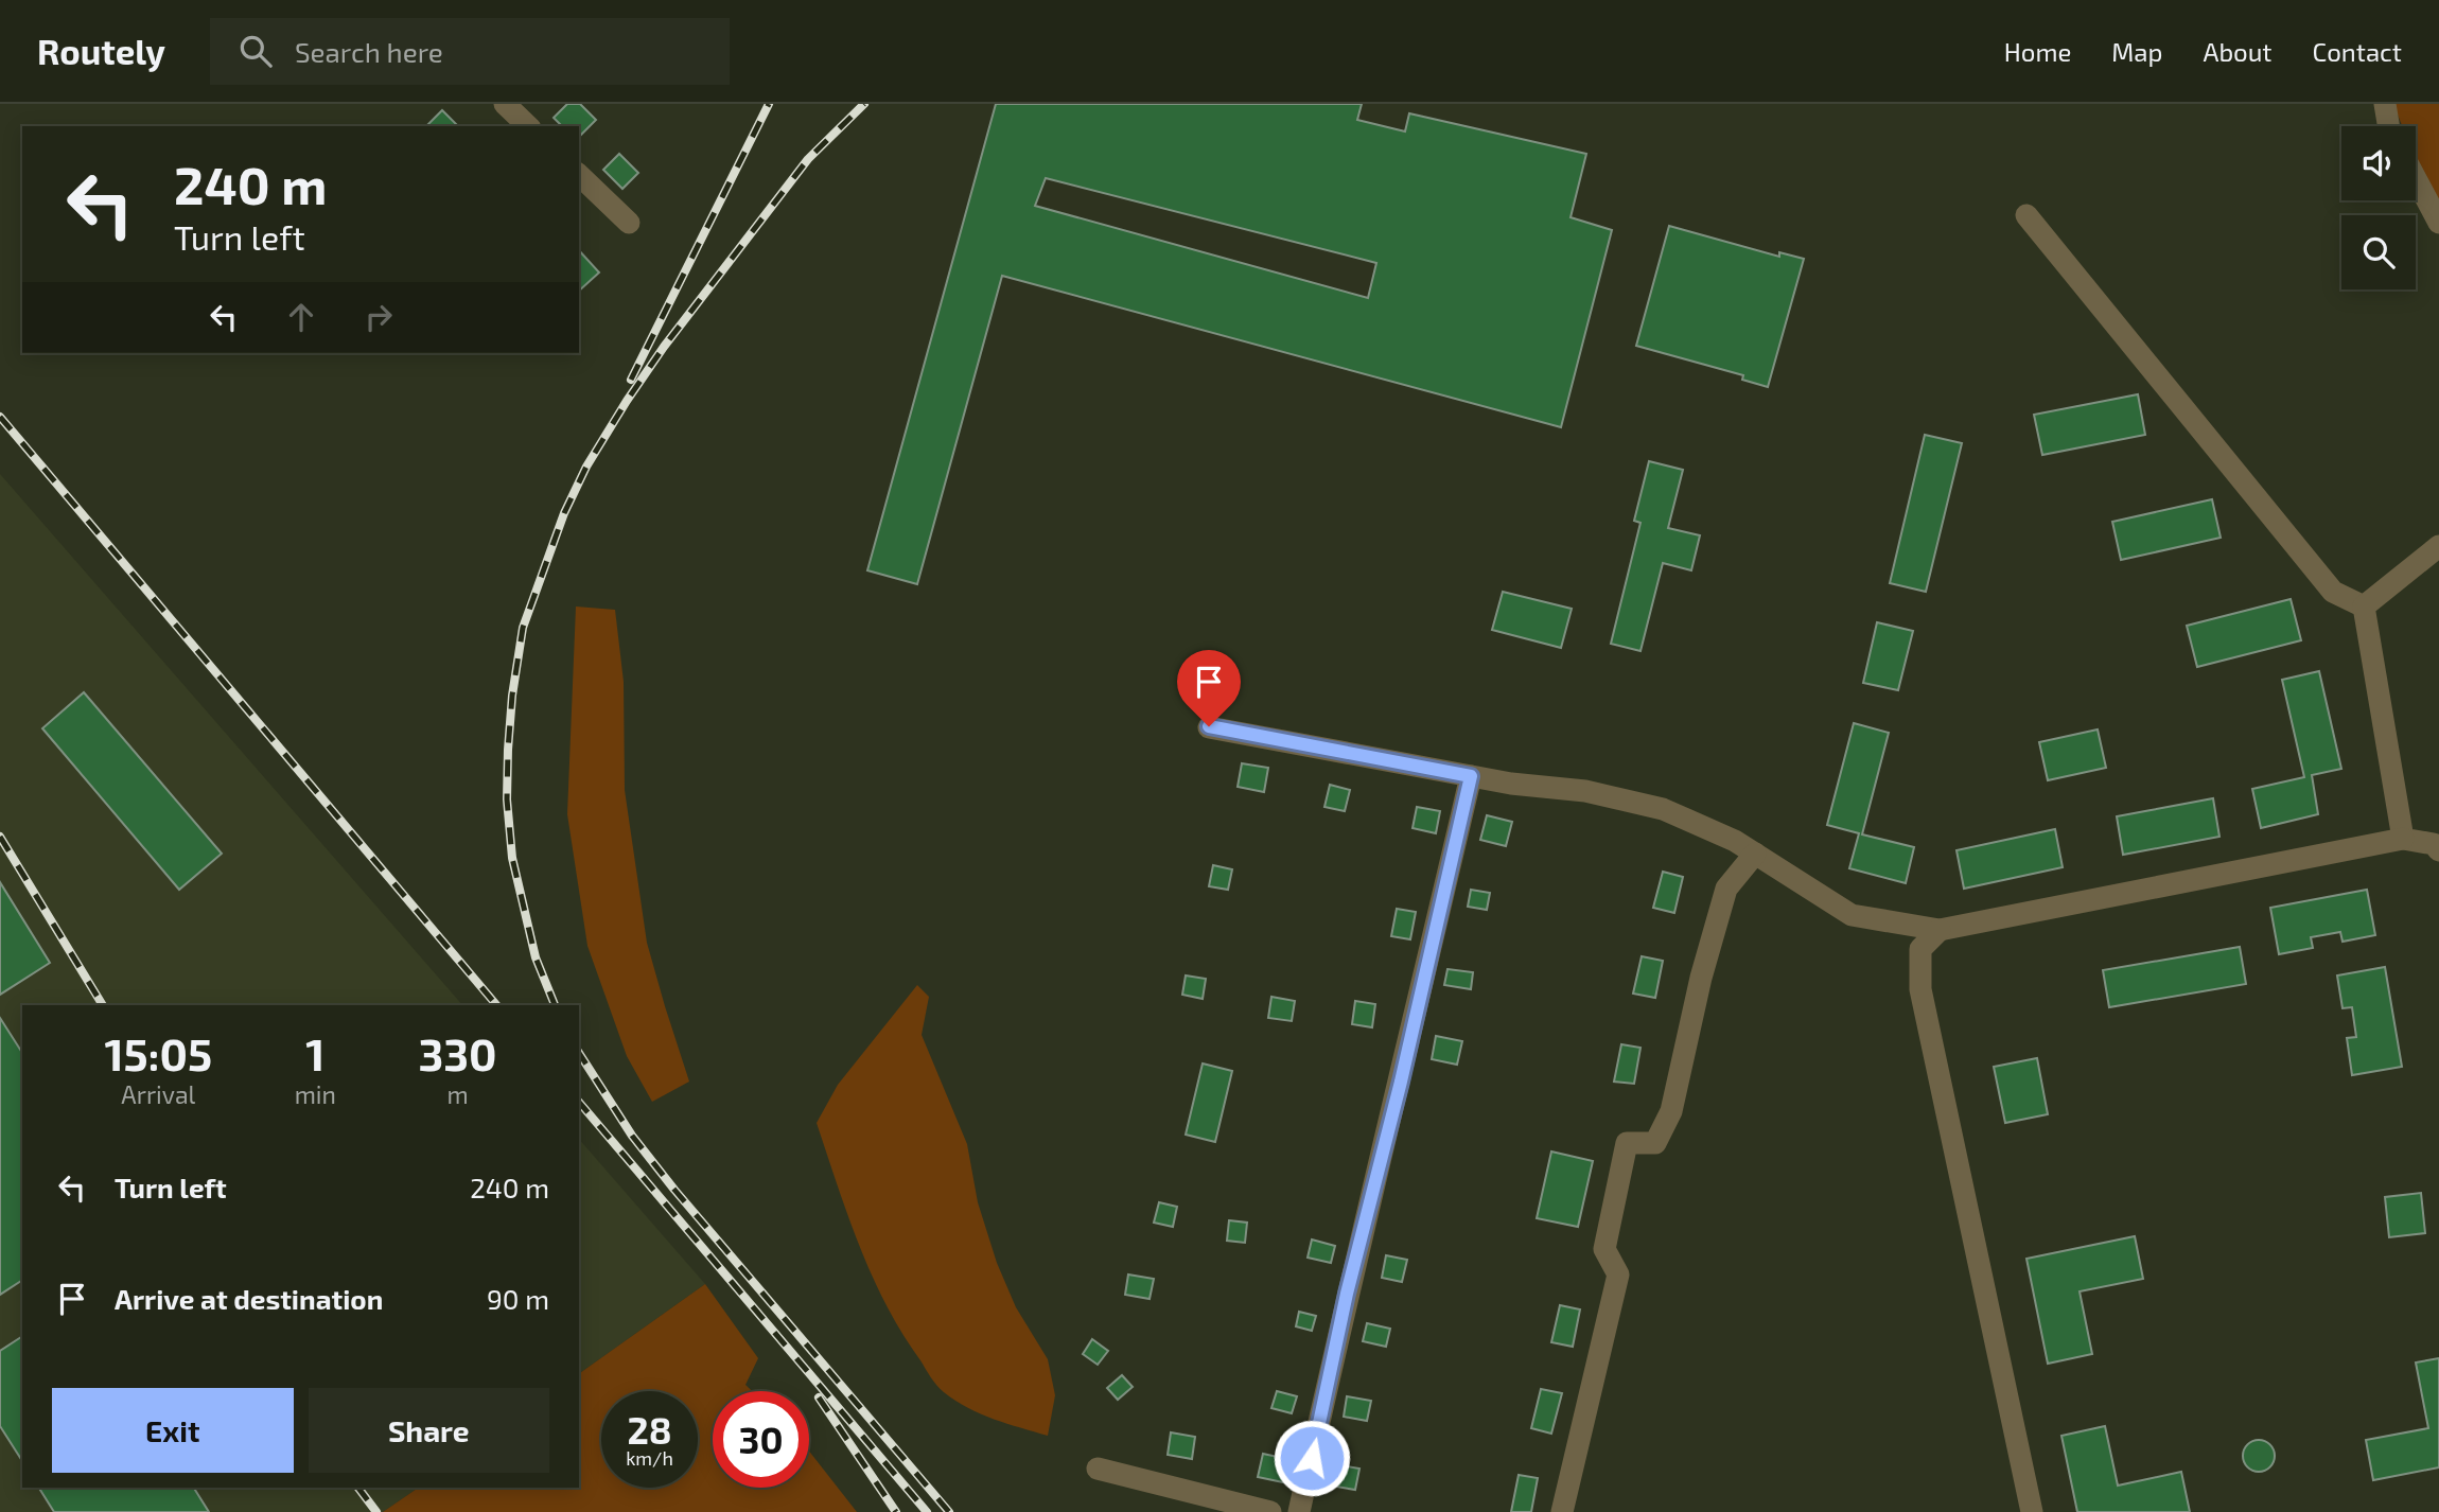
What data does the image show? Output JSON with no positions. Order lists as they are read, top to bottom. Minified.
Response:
{"page":{"header":"Routely","search":"Search here","nav":["Home","Map","About","Contact"],"turn":["240 m","Turn left"],"eta":["15:05","Arrival","1","min","330","m"],"list":[{"name":"Turn left","value":"240 m"},{"name":"Arrive at destination","value":"90 m"}],"buttons":["Exit","Share"],"speed":"28 km/h","limit":"30"}}
